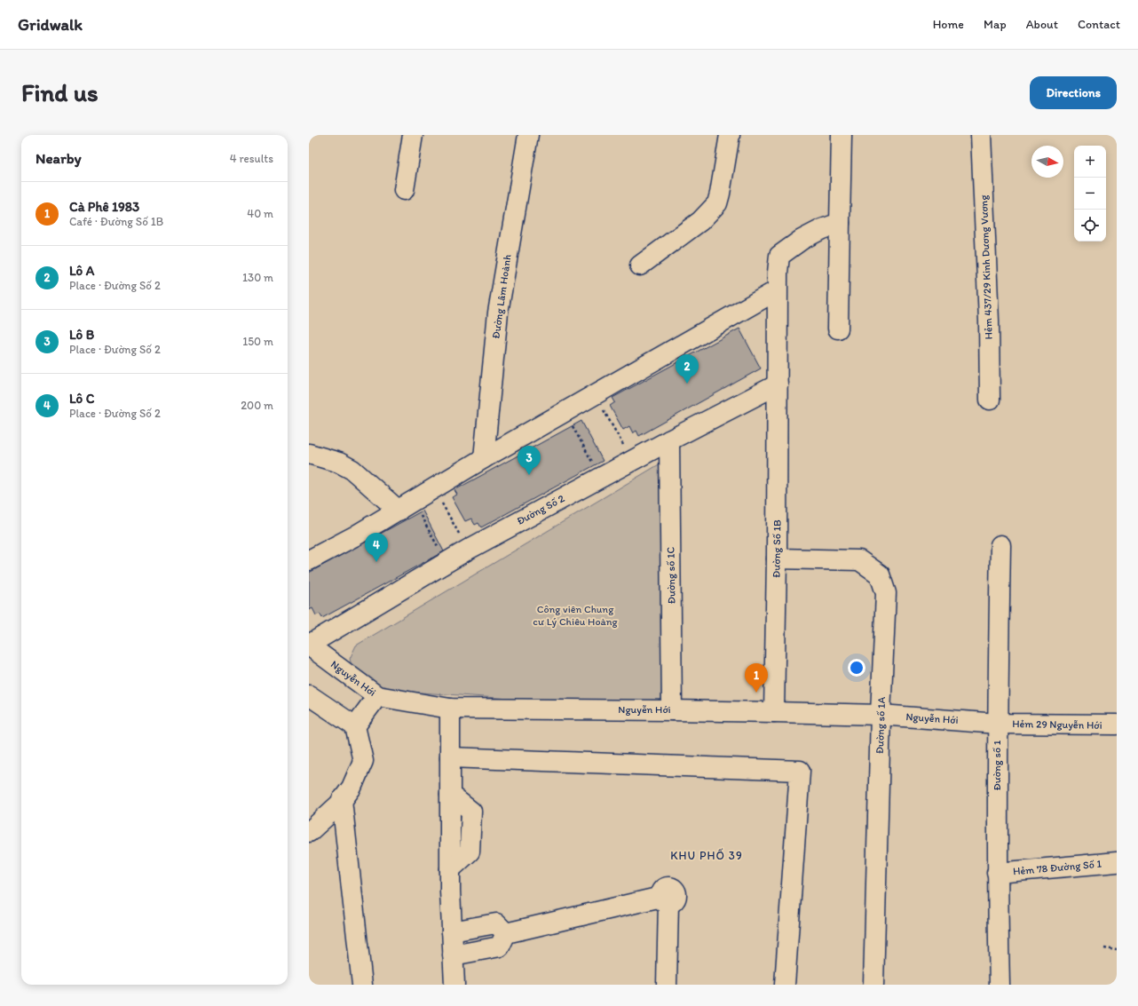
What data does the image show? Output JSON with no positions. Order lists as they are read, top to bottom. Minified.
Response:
{"streets":{"street":["Hẻm 437/29 Kinh Dương Vương","Đường Lâm Hoành","Đường Số 2","Đường Số 1B","Đường số 1C","Nguyễn Hới","Hẻm 29 Nguyễn Hới","Đường số 1A","Đường số 1","Hẻm 78 Đường Số 1"]},"crossings":[["Đường Số 2","Đường Số 1B"],["Đường Số 2","Đường số 1C"],["Đường Số 2","Nguyễn Hới"],["Đường Số 1B","Nguyễn Hới"],["Đường Số 1B","Đường số 1A"],["Đường số 1C","Nguyễn Hới"],["Nguyễn Hới","Hẻm 29 Nguyễn Hới"],["Nguyễn Hới","Đường số 1A"],["Nguyễn Hới","Đường số 1"],["Hẻm 29 Nguyễn Hới","Đường số 1"],["Đường số 1","Hẻm 78 Đường Số 1"]],"districts":["KHU PHỐ 39"],"parks":["Công viên Chung cư Lý Chiêu Hoàng"],"north":"right","page":{"header":"Gridwalk","nav":["Home","Map","About","Contact"],"buttons":"Directions","title":"Find us","heading":["Nearby","4 results"],"map_buttons":["+","−"],"list":[{"mark":"1","name":"Cà Phê 1983","note":"Café · Đường Số 1B","value":"40 m"},{"mark":"2","name":"Lô A","note":"Place · Đường Số 2","value":"130 m"},{"mark":"3","name":"Lô B","note":"Place · Đường Số 2","value":"150 m"},{"mark":"4","name":"Lô C","note":"Place · Đường Số 2","value":"200 m"}],"pins":["2","3","4","1"]}}
